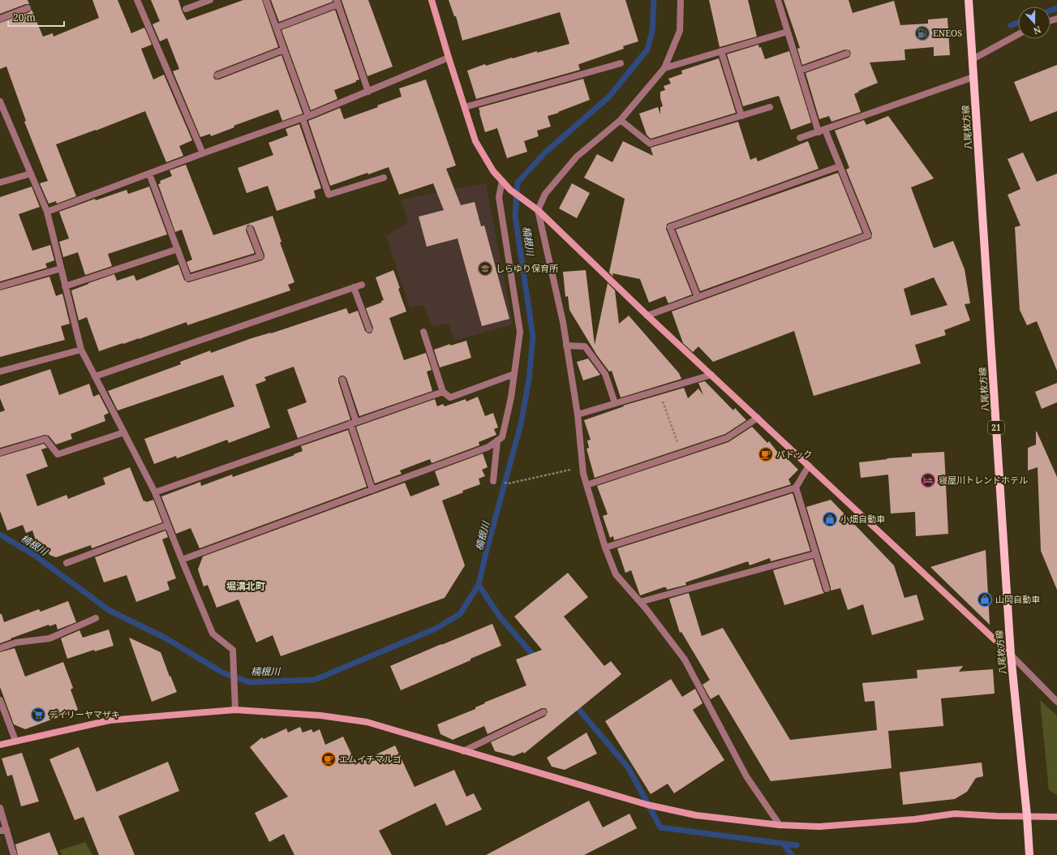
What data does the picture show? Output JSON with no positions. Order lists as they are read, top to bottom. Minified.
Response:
{"streets":{"main road":["八尾枚方線","21"]},"districts":["堀溝北町"],"water":["楠根川"],"places":{"fuel station":["ENEOS"],"school or university":["しらゆり保育所"],"cafe":["パドック","エムイチマルゴ"],"hotel":["寝屋川トレンドホテル"],"shop":["小畑自動車","山岡自動車"],"supermarket":["デイリーヤマザキ"]},"scale_bar":"20 m","north":"bottom"}
